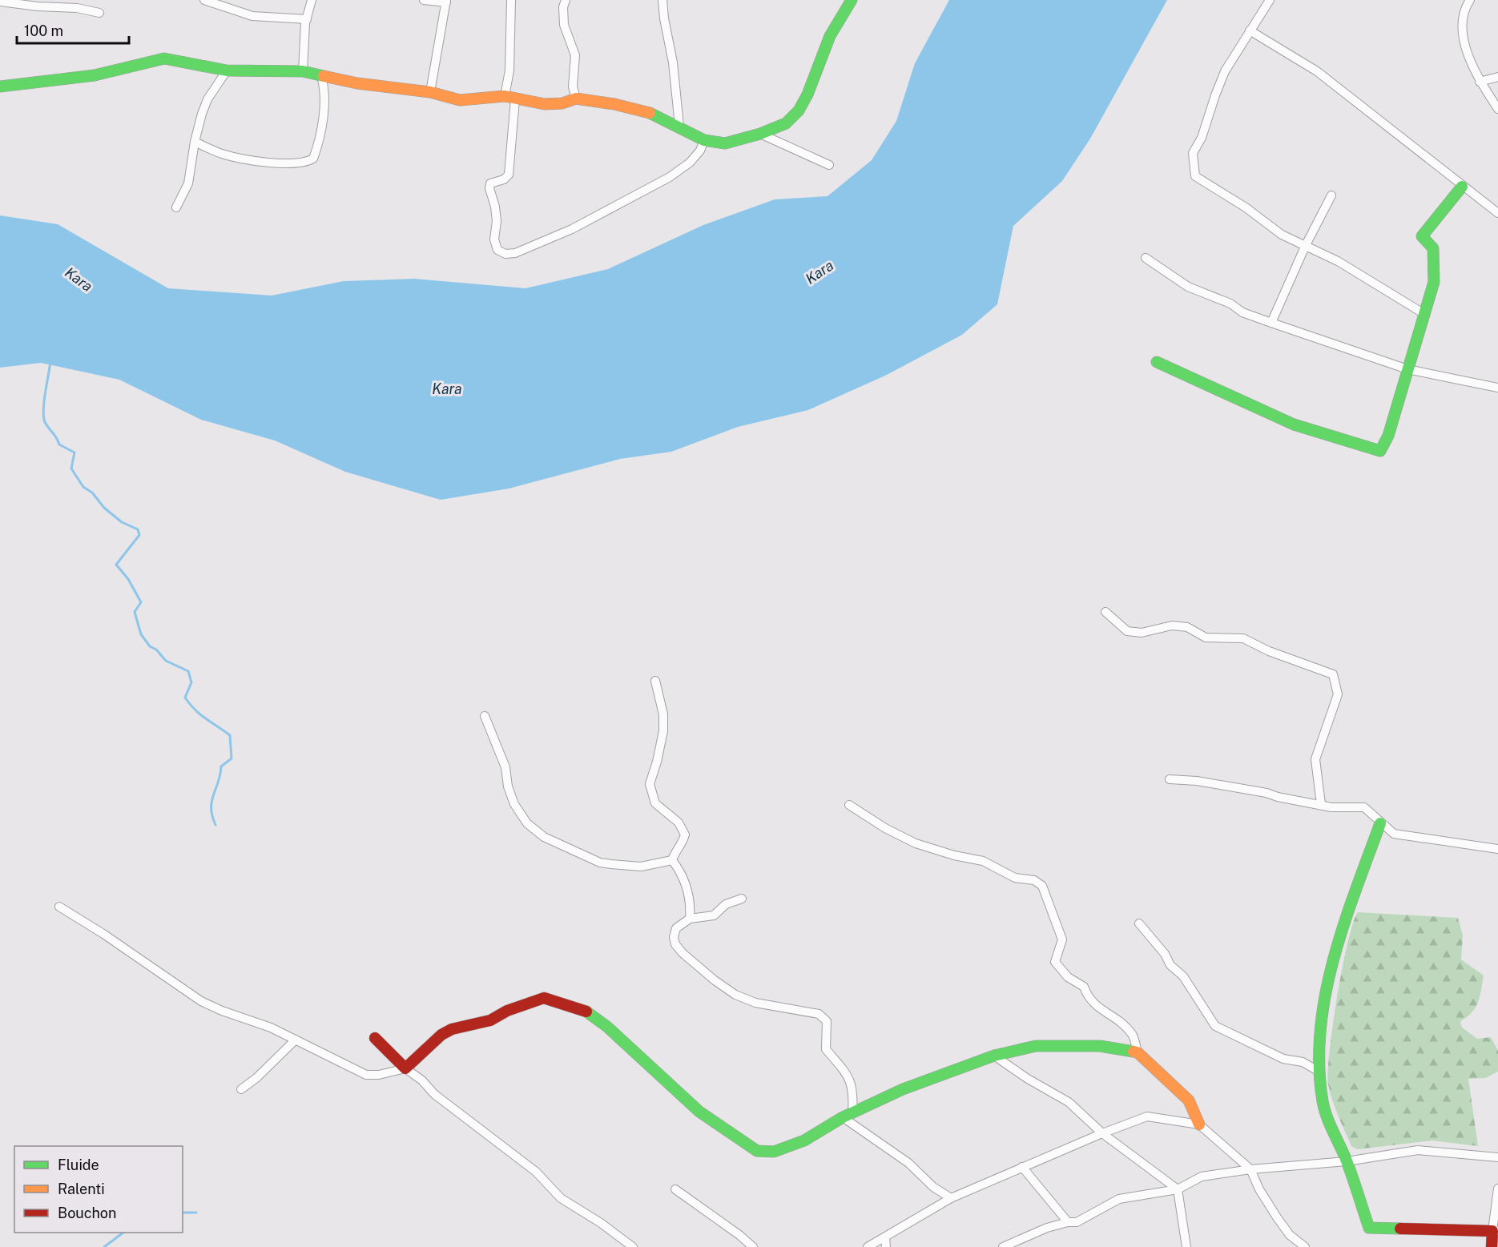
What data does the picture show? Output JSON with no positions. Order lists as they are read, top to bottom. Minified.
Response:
{"water":["Kara"],"legend":["Fluide","Ralenti","Bouchon"],"scale_bar":"100 m"}
